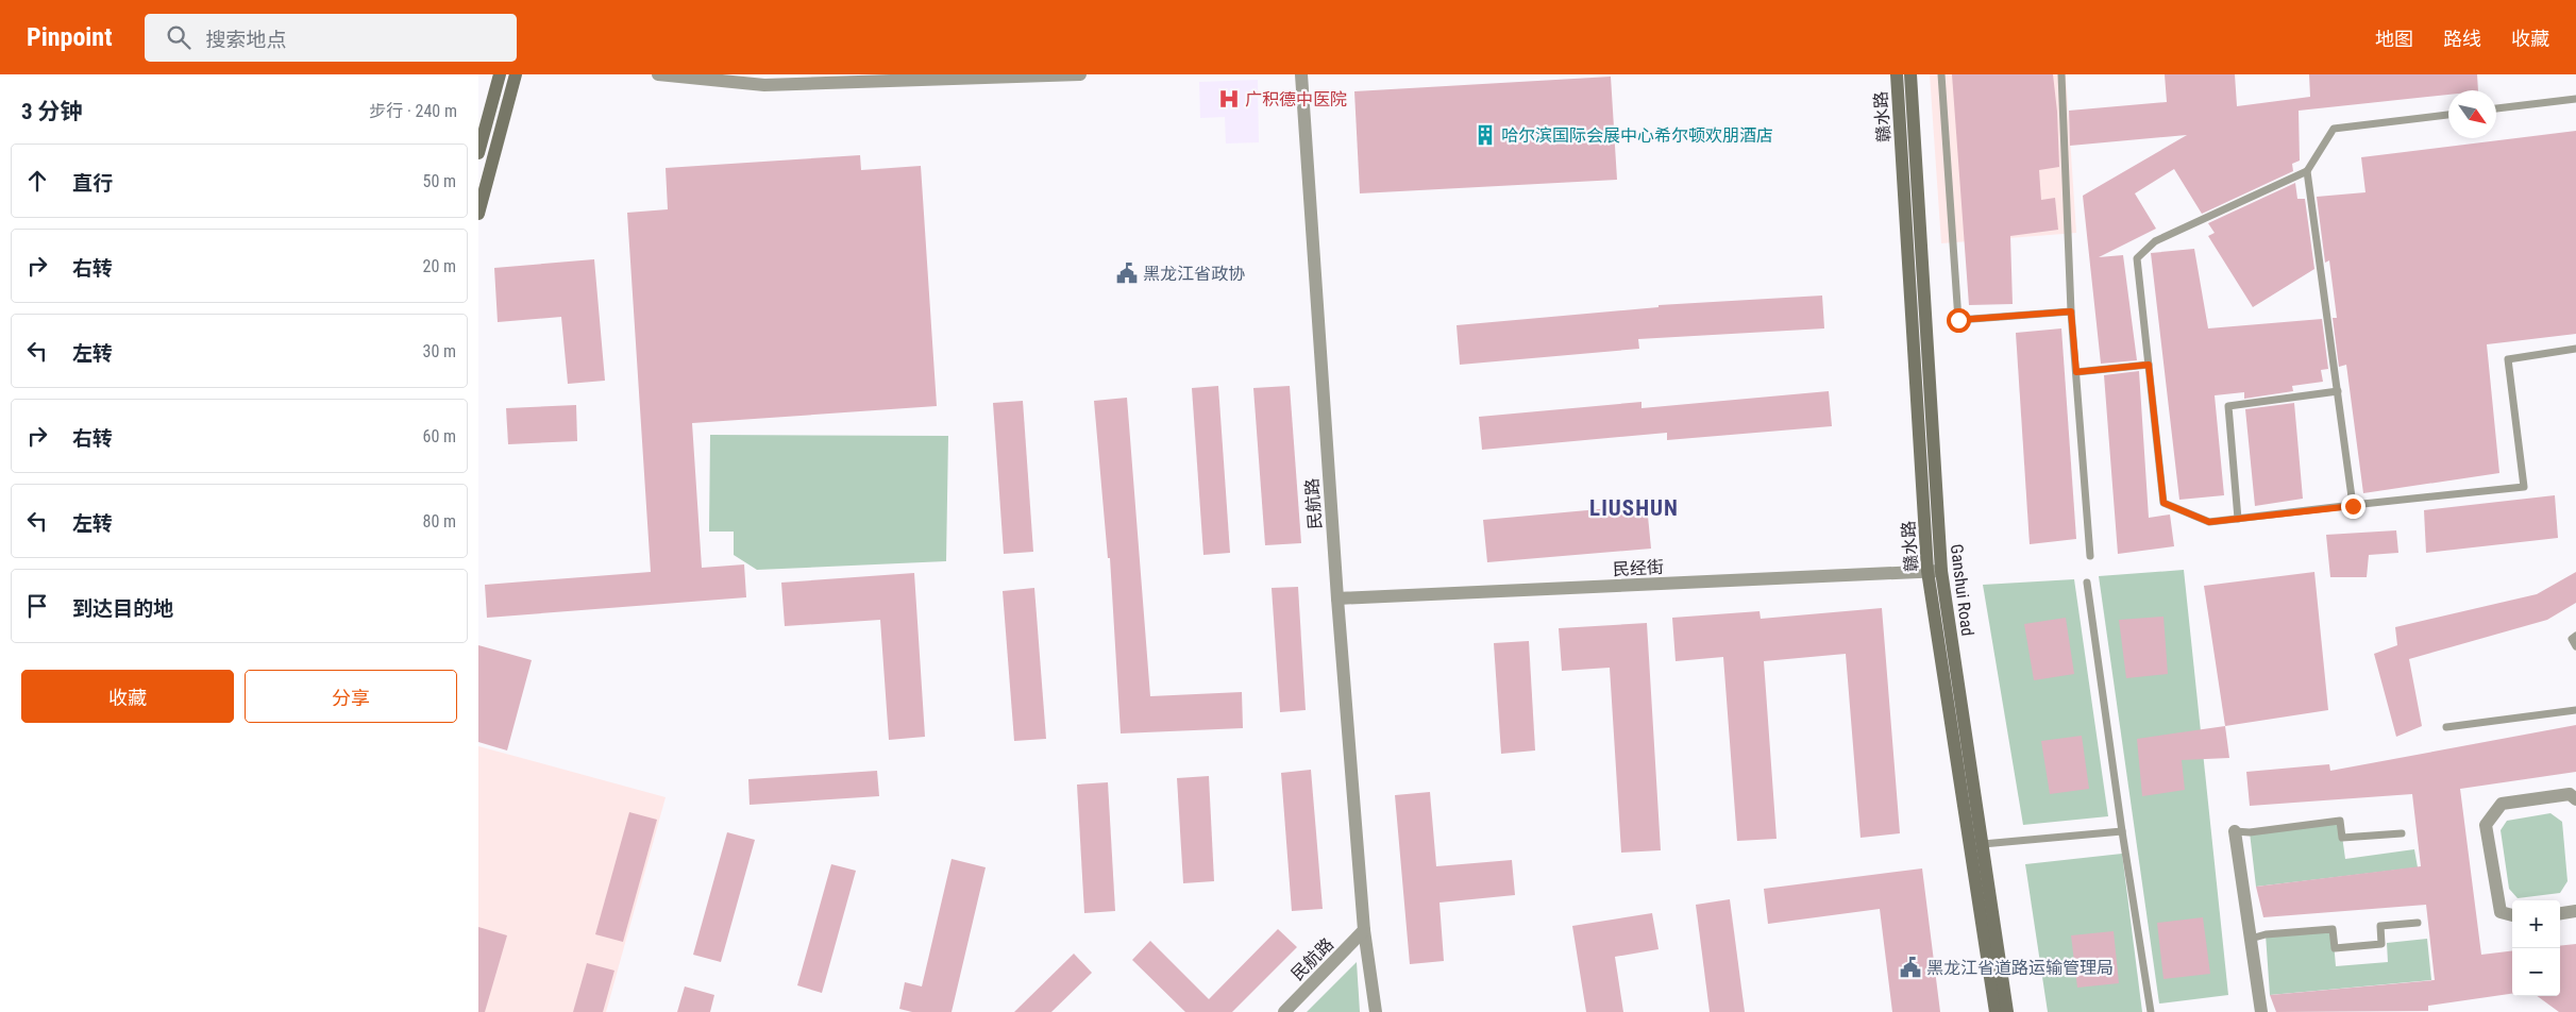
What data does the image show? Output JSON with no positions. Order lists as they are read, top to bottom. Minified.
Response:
{"streets":{"main road":["赣水路","Ganshui Road"],"street":["民航路","民经街"]},"crossings":[["赣水路","民经街"],["赣水路","Ganshui Road"],["民航路","民经街"],["民经街","Ganshui Road"]],"districts":["LIUSHUN"],"places":{"hospital":["广积德中医院"],"building":["哈尔滨国际会展中心希尔顿欢朋酒店"],"public building":["黑龙江省政协","黑龙江省道路运输管理局"]},"north":"bottom right","page":{"header":"Pinpoint","search":"搜索地点","nav":["地图","路线","收藏"],"heading":["3 分钟","步行 · 240 m"],"list":[["直行","50 m"],["右转","20 m"],["左转","30 m"],["右转","60 m"],["左转","80 m"],"到达目的地"],"buttons":["收藏","分享"],"map_buttons":["+","−"]}}
